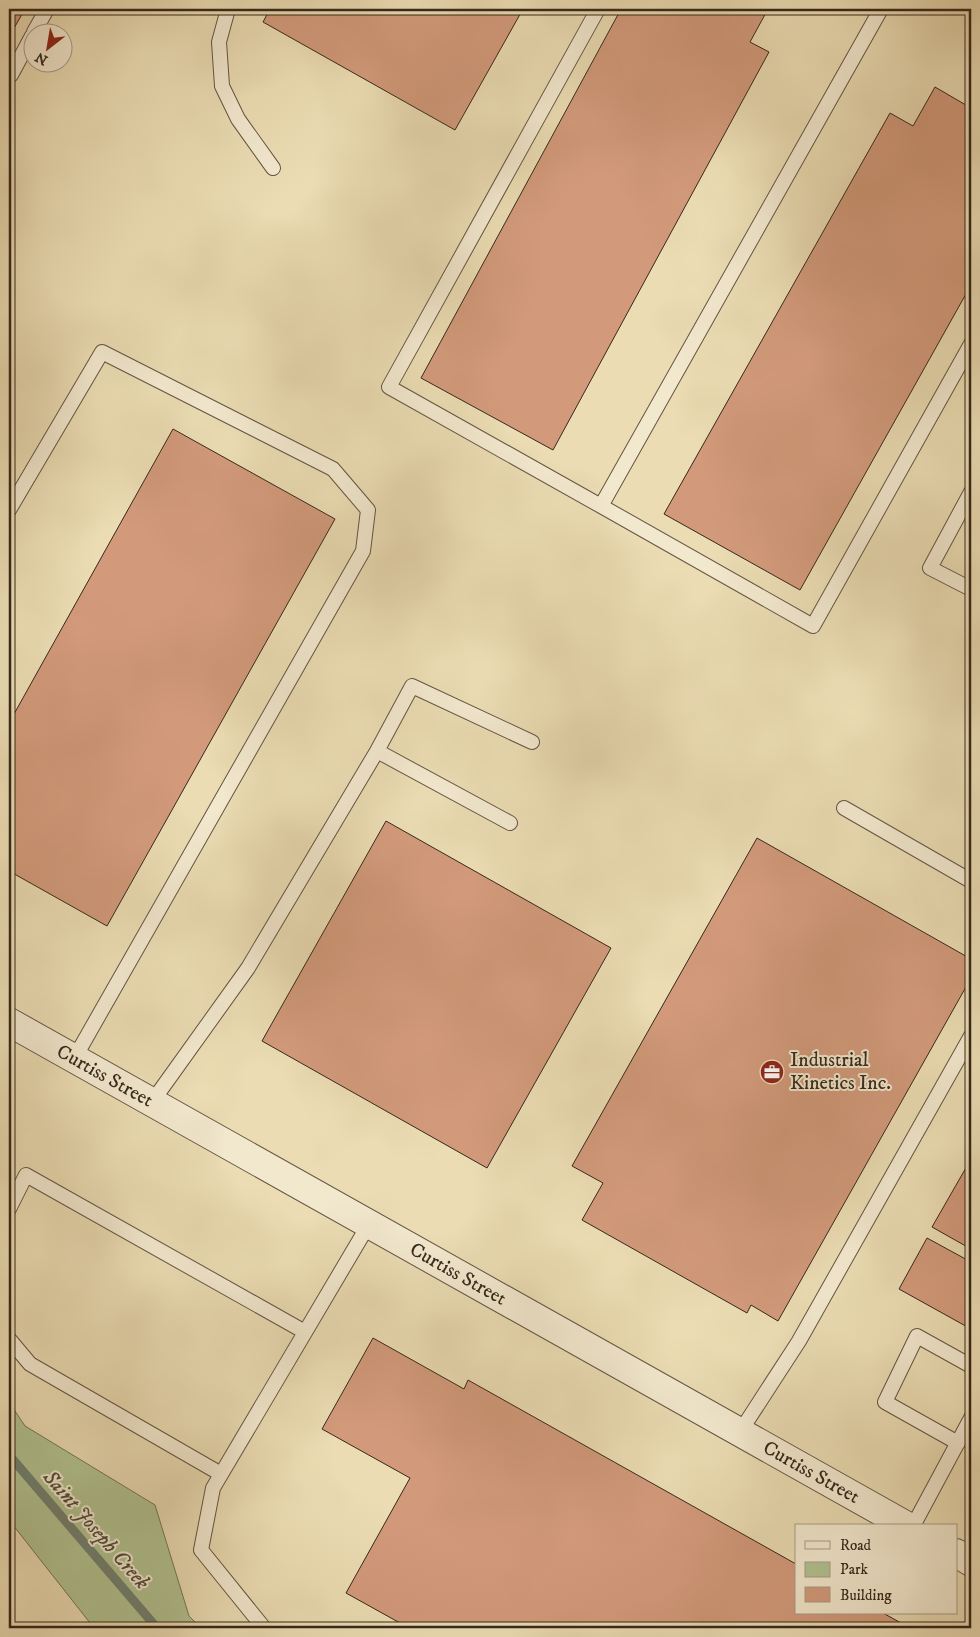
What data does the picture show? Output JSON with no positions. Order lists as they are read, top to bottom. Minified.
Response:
{"streets":{"street":["Curtiss Street"]},"water":["Saint Joseph Creek"],"places":{"office":["Industrial Kinetics Inc."]},"legend":["Road","Park","Building"],"north":"bottom left"}
